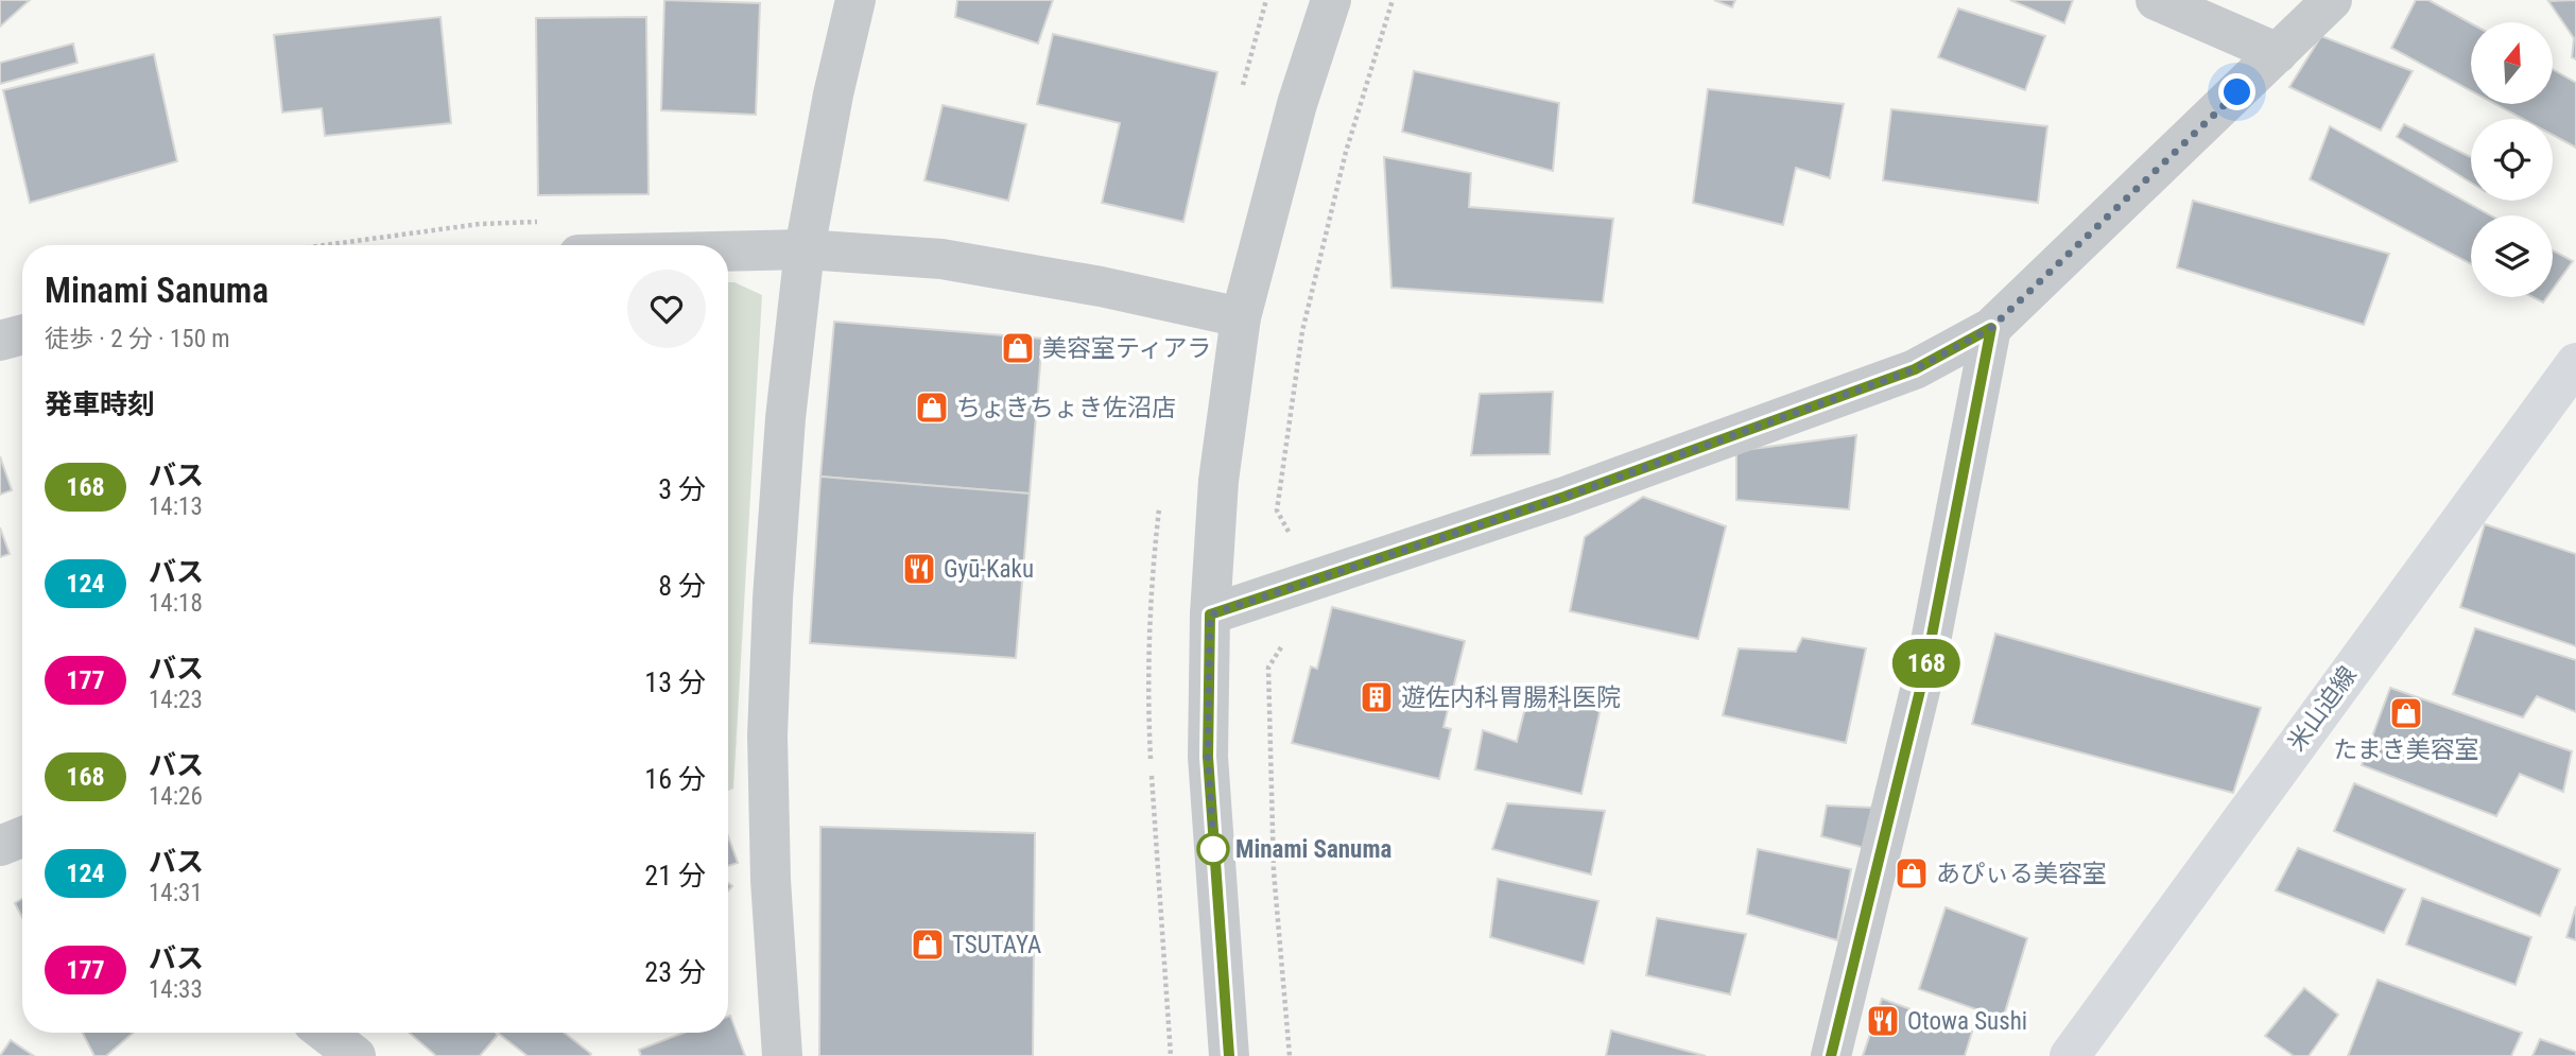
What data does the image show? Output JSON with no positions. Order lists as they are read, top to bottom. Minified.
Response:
{"streets":{"main road":["米山迫線"]},"places":{"shop":["美容室ティアラ","ちょきちょき佐沼店","たまき美容室","あぴぃる美容室","TSUTAYA"],"restaurant":["Gyū-Kaku","Otowa Sushi"],"building":["遊佐内科胃腸科医院"],"other":["Minami Sanuma"]},"lines":["bus line 168"],"north":"top","page":{"on_map":"168","heading":[["Minami Sanuma","徒歩 · 2 分 · 150 m"],"発車時刻"],"list":[{"mark":"168","name":"バス","note":"14:13","value":"3 分"},{"mark":"124","name":"バス","note":"14:18","value":"8 分"},{"mark":"177","name":"バス","note":"14:23","value":"13 分"},{"mark":"168","name":"バス","note":"14:26","value":"16 分"},{"mark":"124","name":"バス","note":"14:31","value":"21 分"},{"mark":"177","name":"バス","note":"14:33","value":"23 分"}]}}
